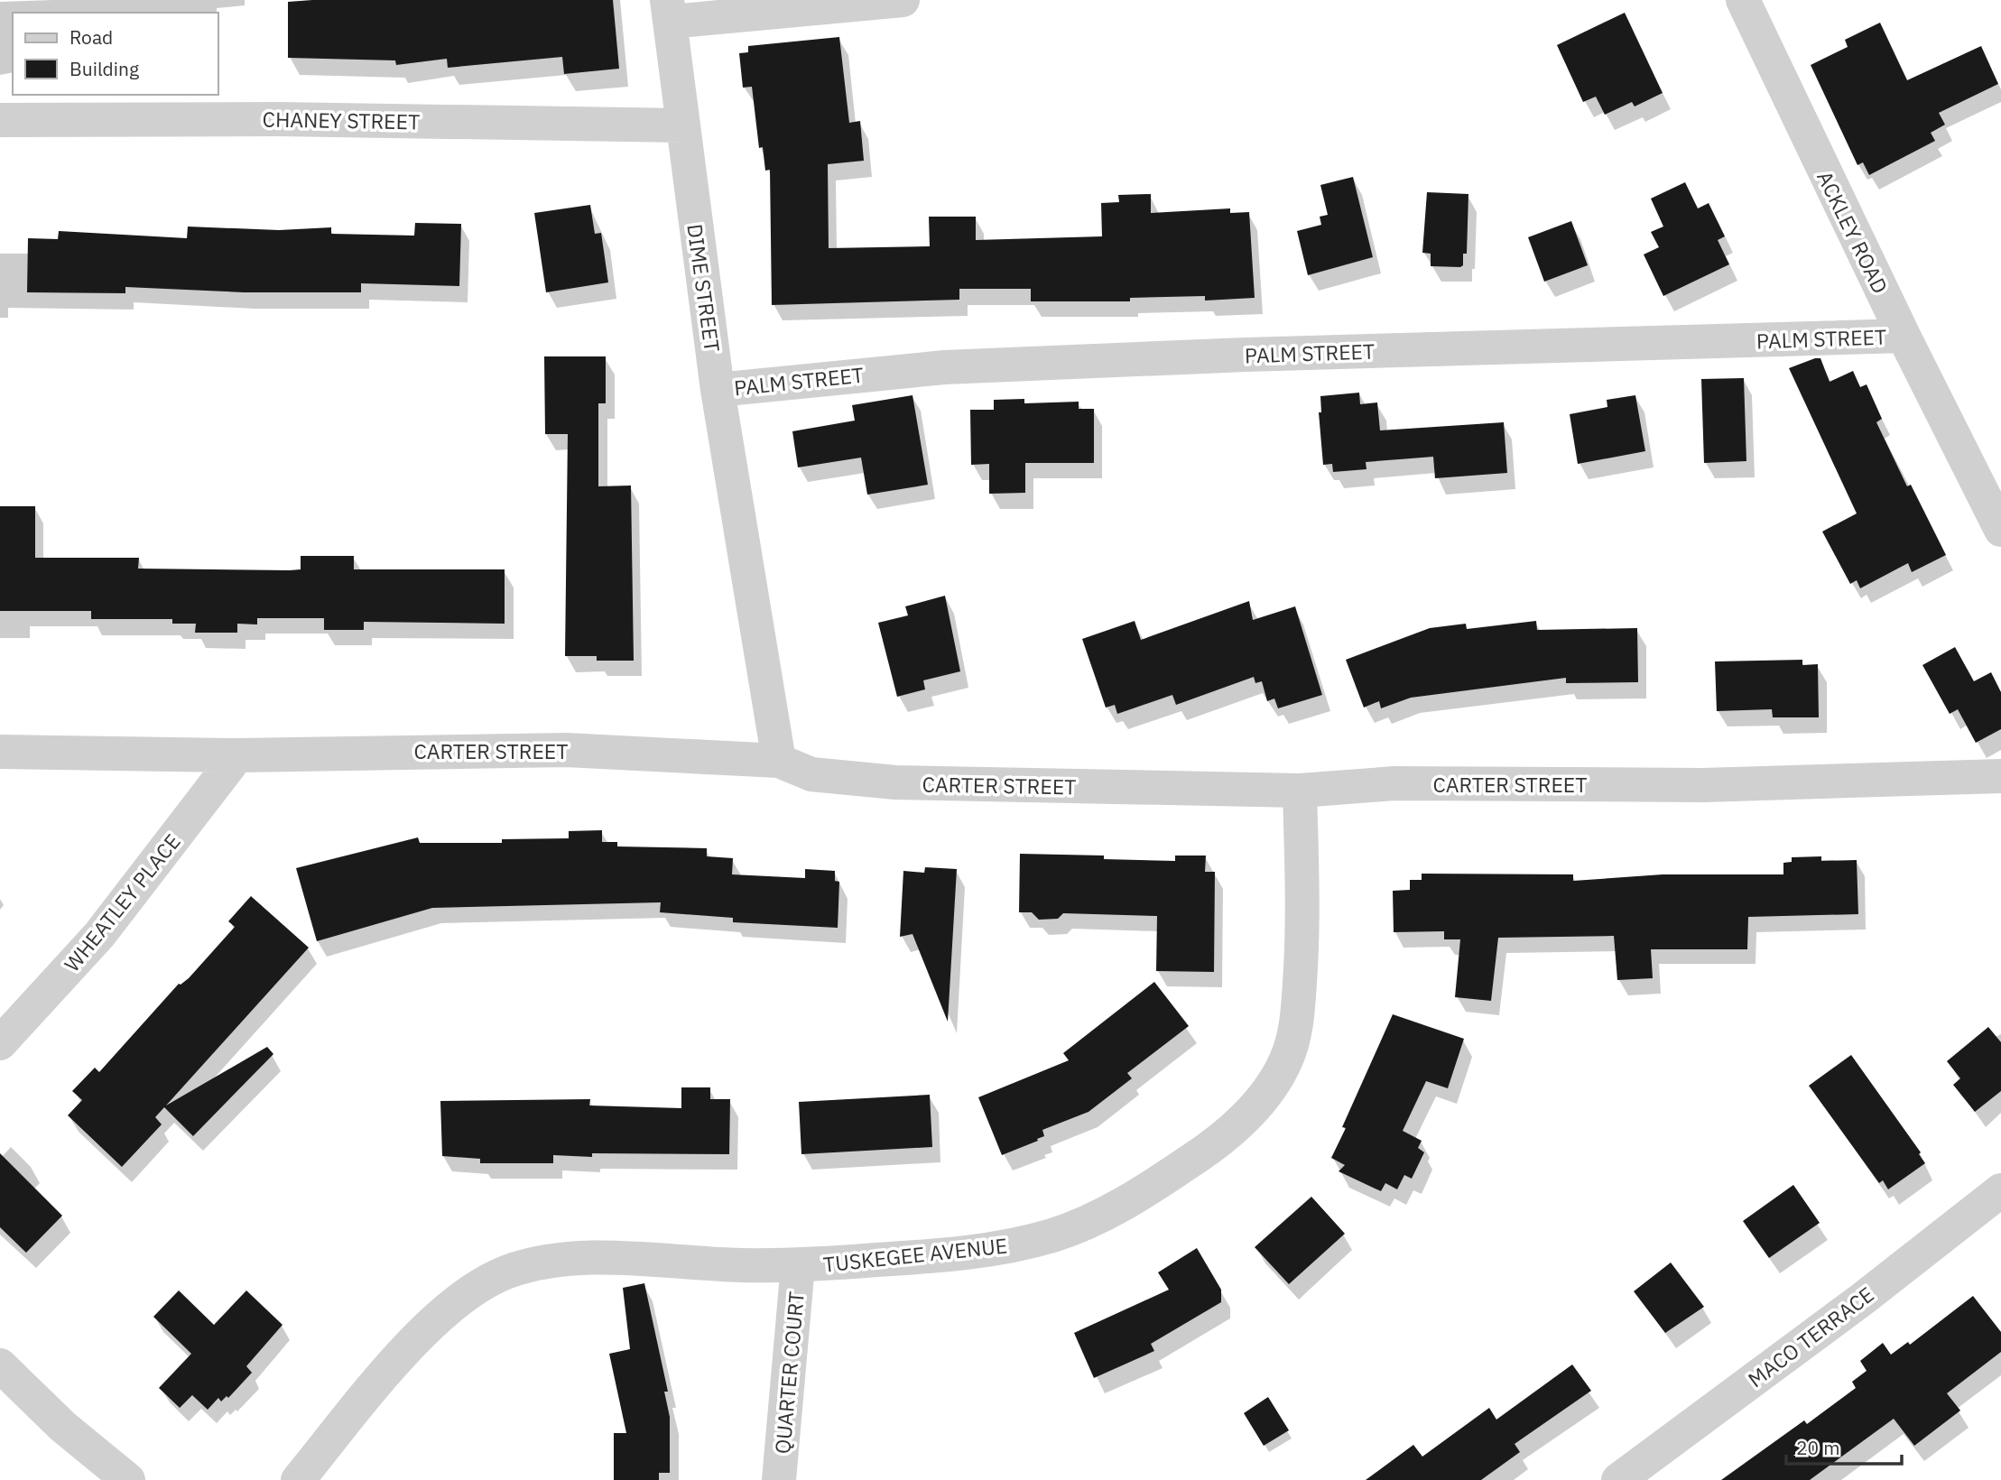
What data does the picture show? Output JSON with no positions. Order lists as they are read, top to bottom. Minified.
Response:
{"streets":{"street":["CHANEY STREET","ACKLEY ROAD","DIME STREET","PALM STREET","CARTER STREET","WHEATLEY PLACE","TUSKEGEE AVENUE","MACO TERRACE","QUARTER COURT"]},"crossings":[["CHANEY STREET","DIME STREET"],["ACKLEY ROAD","PALM STREET"],["DIME STREET","PALM STREET"],["DIME STREET","CARTER STREET"],["CARTER STREET","WHEATLEY PLACE"],["CARTER STREET","TUSKEGEE AVENUE"],["TUSKEGEE AVENUE","QUARTER COURT"]],"legend":["Road","Building"],"scale_bar":"20 m"}
